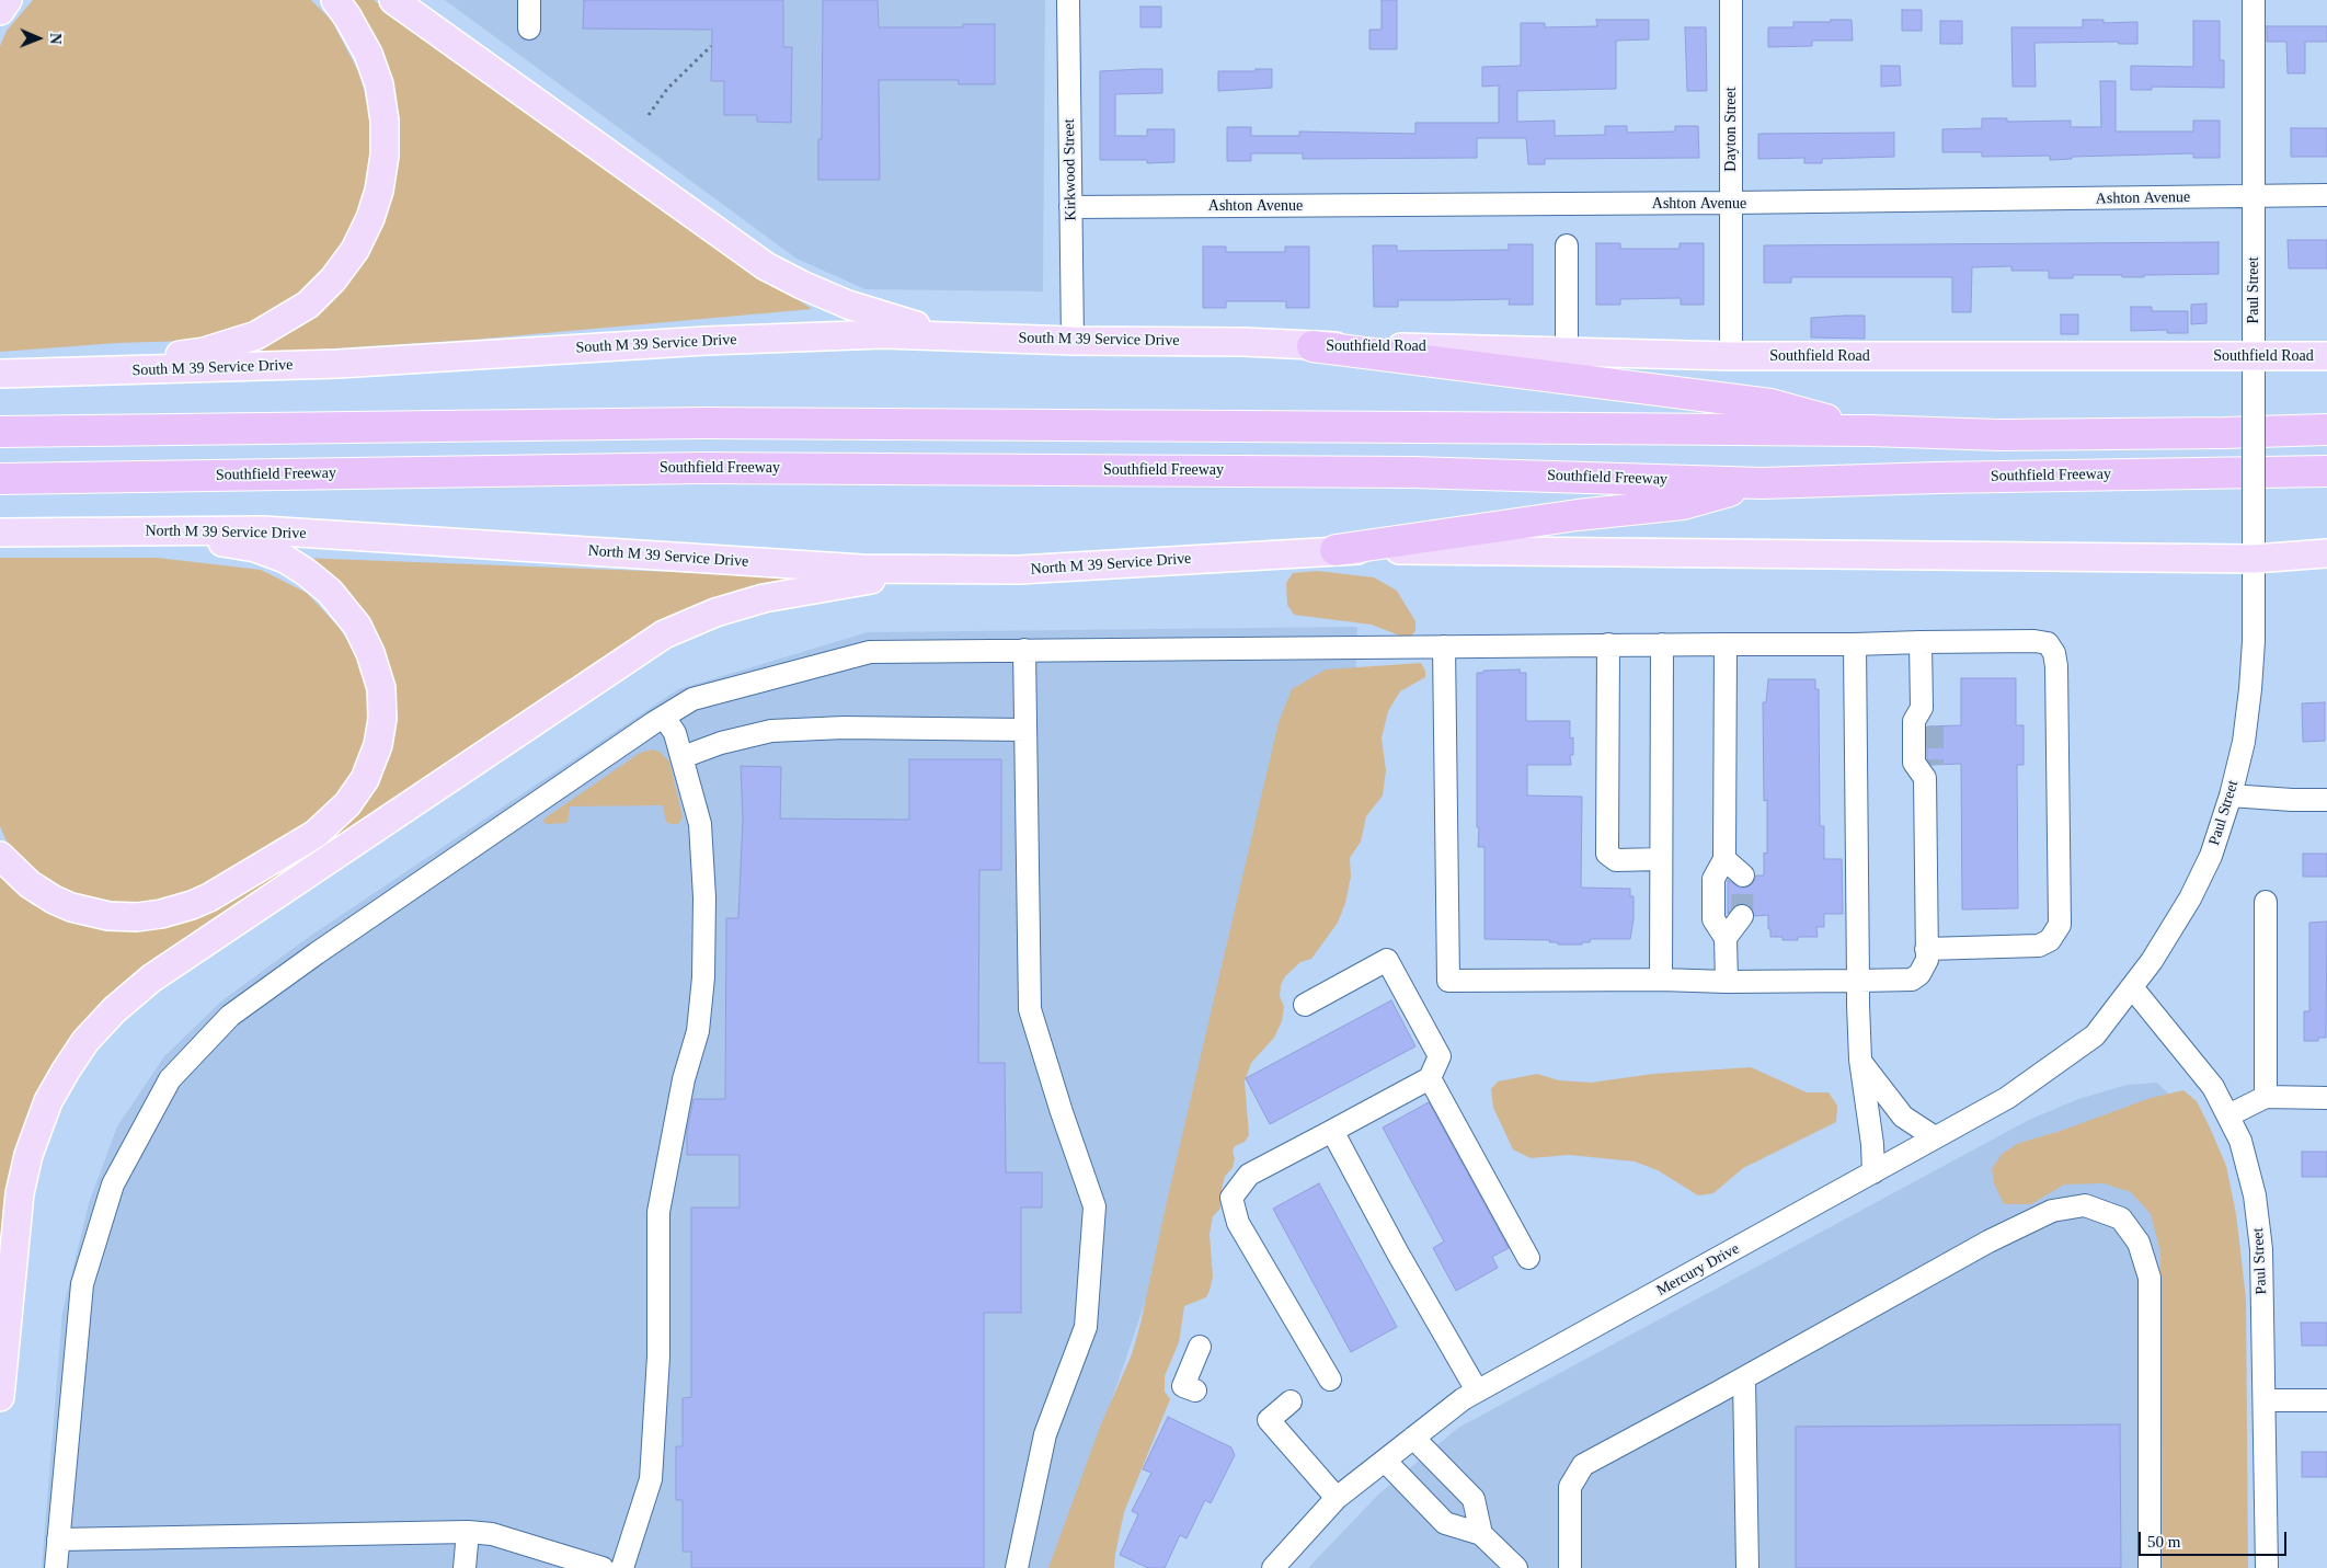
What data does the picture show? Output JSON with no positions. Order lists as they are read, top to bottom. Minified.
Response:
{"streets":{"highway":["Southfield Freeway"],"main road":["South M 39 Service Drive","Southfield Road","North M 39 Service Drive"],"street":["Dayton Street","Kirkwood Street","Ashton Avenue","Paul Street","Mercury Drive"]},"crossings":[["Dayton Street","Ashton Avenue"],["Dayton Street","Southfield Road"],["Kirkwood Street","Ashton Avenue"],["Kirkwood Street","South M 39 Service Drive"],["Ashton Avenue","Paul Street"],["Paul Street","Southfield Road"],["Paul Street","Mercury Drive"],["South M 39 Service Drive","Southfield Road"]],"scale_bar":"50 m","north":"right"}
